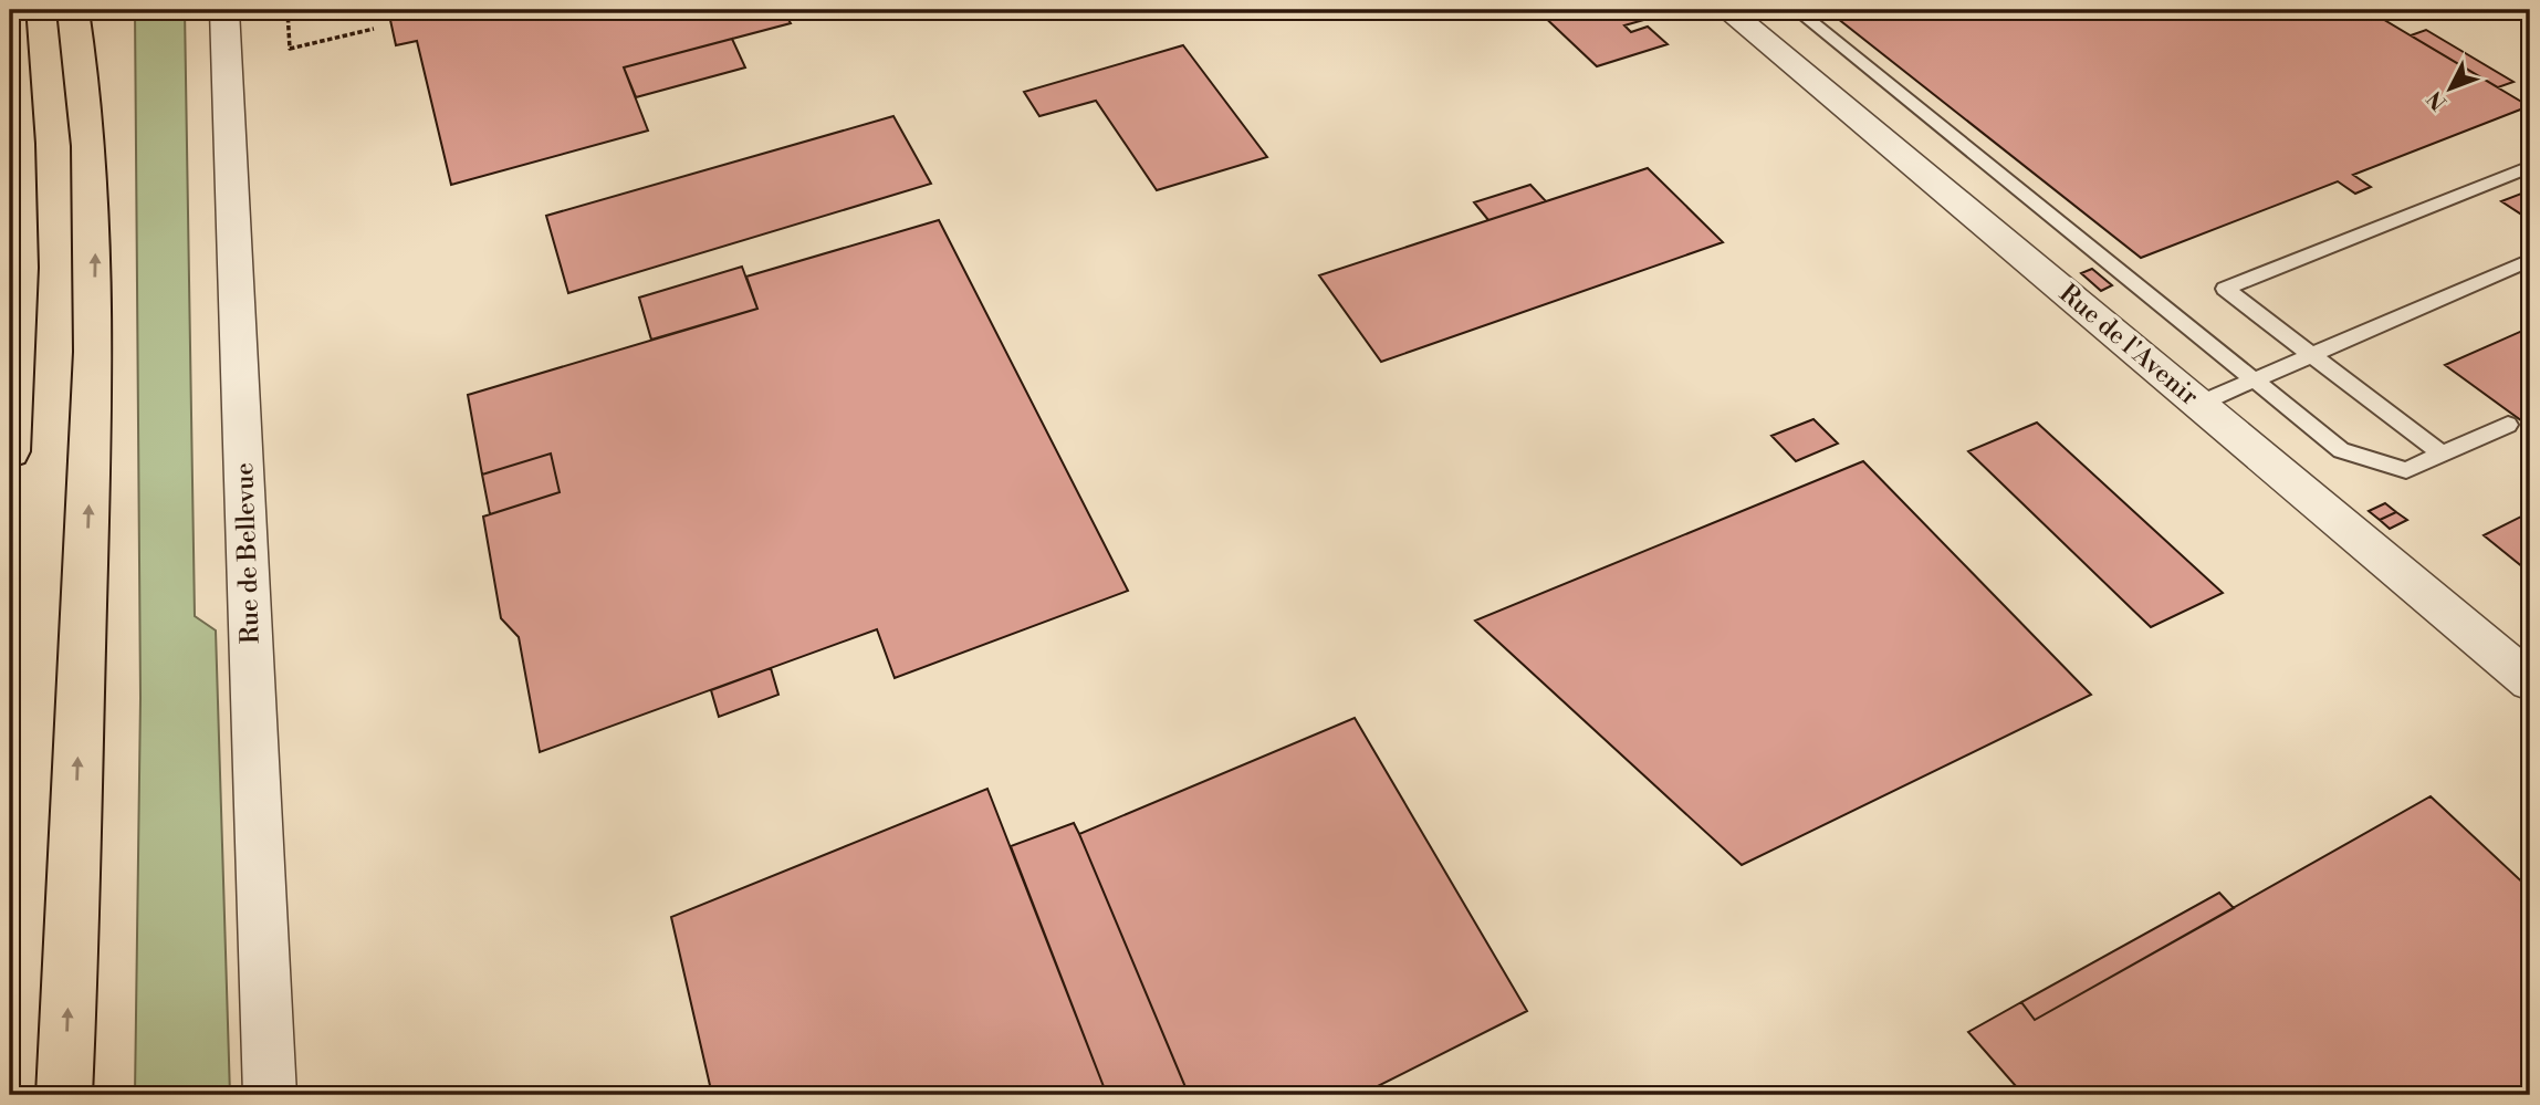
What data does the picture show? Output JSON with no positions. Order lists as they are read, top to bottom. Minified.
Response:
{"streets":{"street":["Rue de l'Avenir","Rue de Bellevue"]},"north":"bottom left"}
